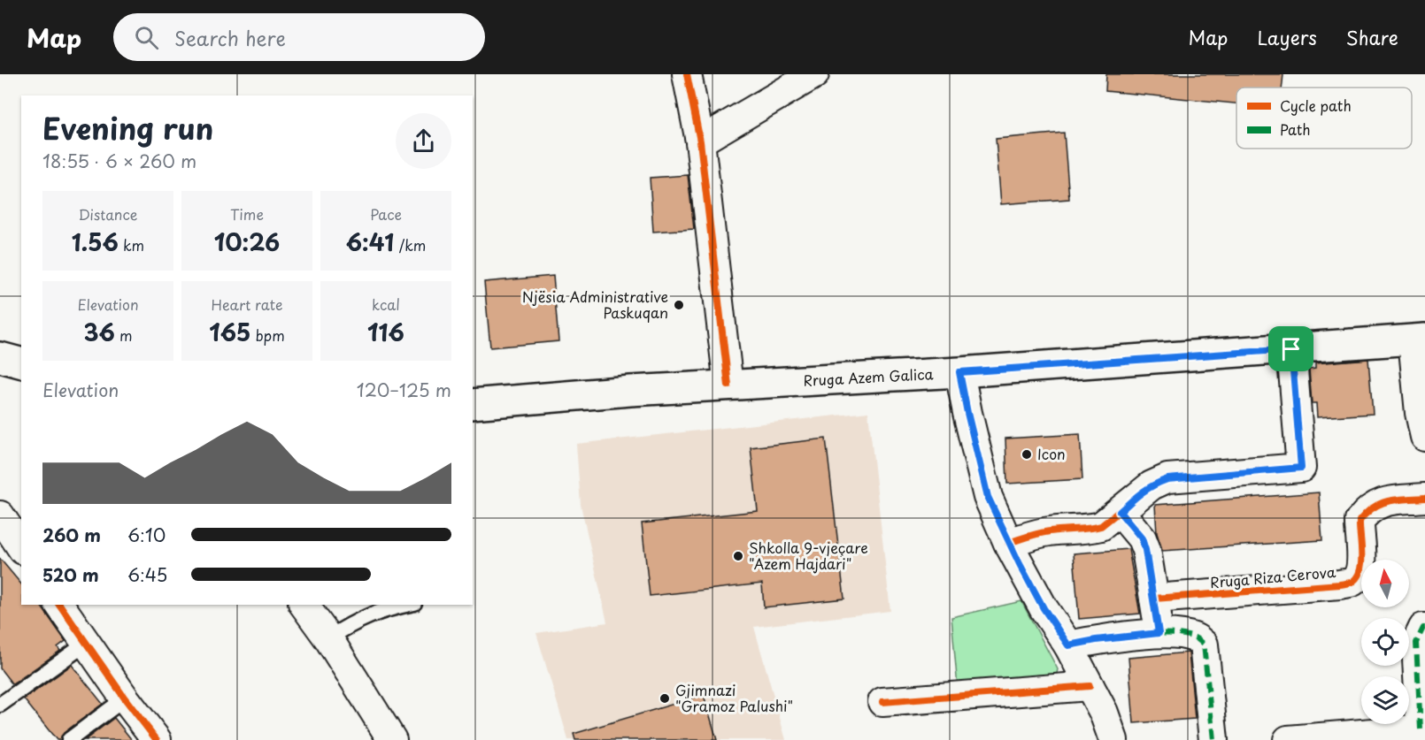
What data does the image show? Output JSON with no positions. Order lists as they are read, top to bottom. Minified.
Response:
{"streets":{"main road":["Rruga Azem Galica"],"street":["Rruga Riza Cerova"]},"places":["Njësia Administrative Paskuqan","Icon","Shkolla 9-vjeçare \"Azem Hajdari\"","Gjimnazi \"Gramoz Palushi\""],"legend":["Cycle path","Path"],"north":"top","page":{"header":"Map","search":"Search here","nav":["Map","Layers","Share"],"heading":["Evening run","18:55 · 6 × 260 m"],"stats":[["Distance","1.56 km"],["Time","10:26"],["Pace","6:41 /km"],["Elevation","36 m"],["Heart rate","165 bpm"],["kcal","116"]],"chart":["Elevation","120–125 m"],"list":[{"name":"260 m","note":"6:10"},{"name":"520 m","note":"6:45"}]}}
